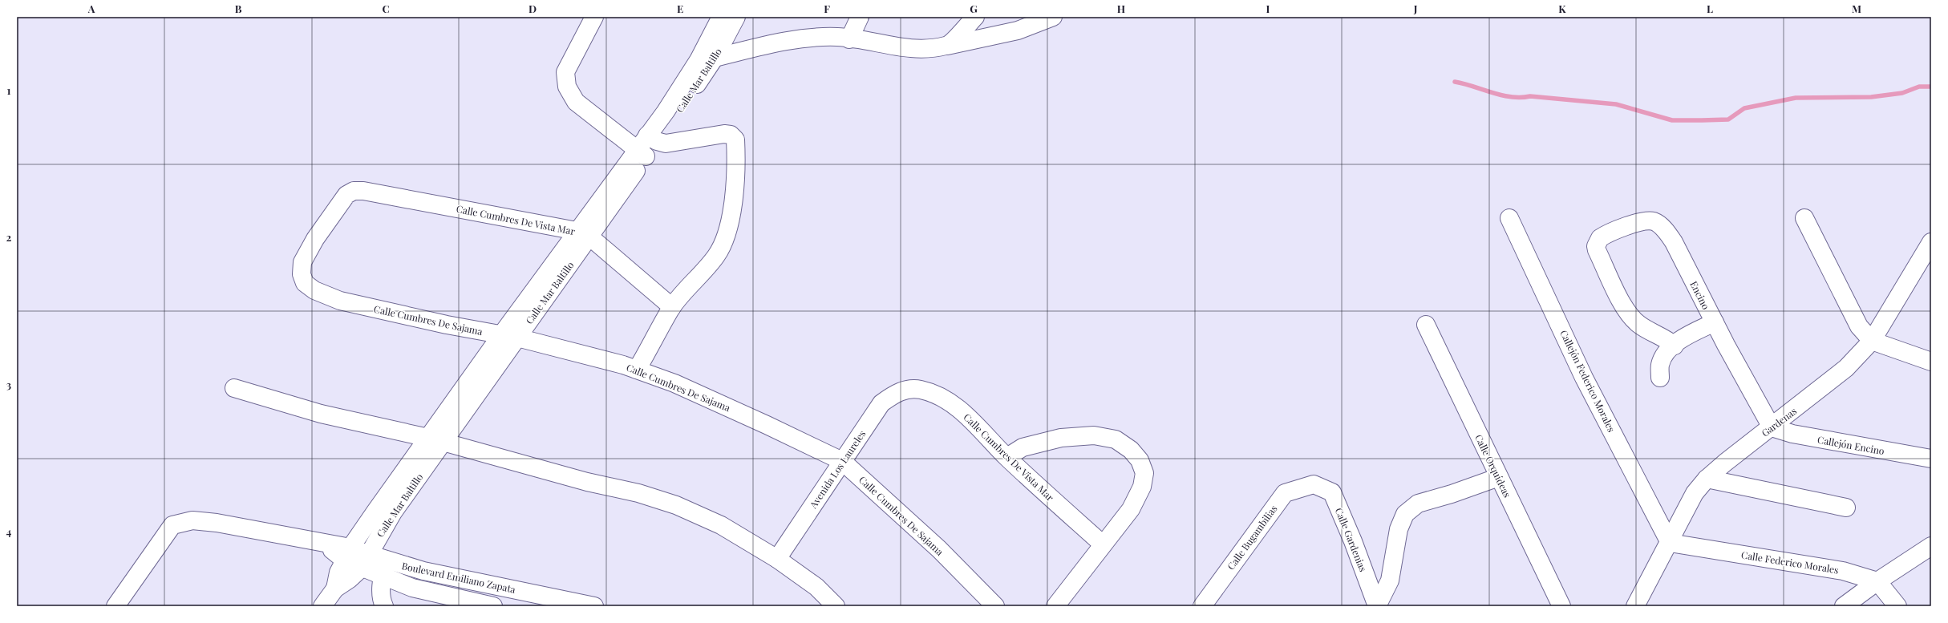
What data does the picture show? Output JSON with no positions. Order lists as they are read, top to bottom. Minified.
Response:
{"streets":{"street":["Calle Mar Baltillo","Calle Cumbres De Vista Mar","Encino","Calle Cumbres De Sajama","Callejón Federico Morales","Gardenas","Callejón Encino","Calle Orquídeas","Avenida Los Laureles","Calle Bugambilias","Calle Gardenias","Calle Federico Morales","Boulevard Emiliano Zapata"]},"crossings":[["Calle Mar Baltillo","Calle Cumbres De Vista Mar"],["Calle Mar Baltillo","Calle Cumbres De Sajama"],["Calle Cumbres De Vista Mar","Calle Cumbres De Sajama"],["Calle Cumbres De Vista Mar","Avenida Los Laureles"],["Encino","Gardenas"],["Encino","Callejón Encino"],["Calle Cumbres De Sajama","Avenida Los Laureles"],["Callejón Federico Morales","Gardenas"],["Callejón Federico Morales","Calle Federico Morales"],["Gardenas","Callejón Encino"],["Gardenas","Calle Federico Morales"],["Calle Bugambilias","Calle Gardenias"]],"grid":{"columns":["A","B","C","D","E","F","G","H","I","J","K","L","M"],"rows":["1","2","3","4"]}}
